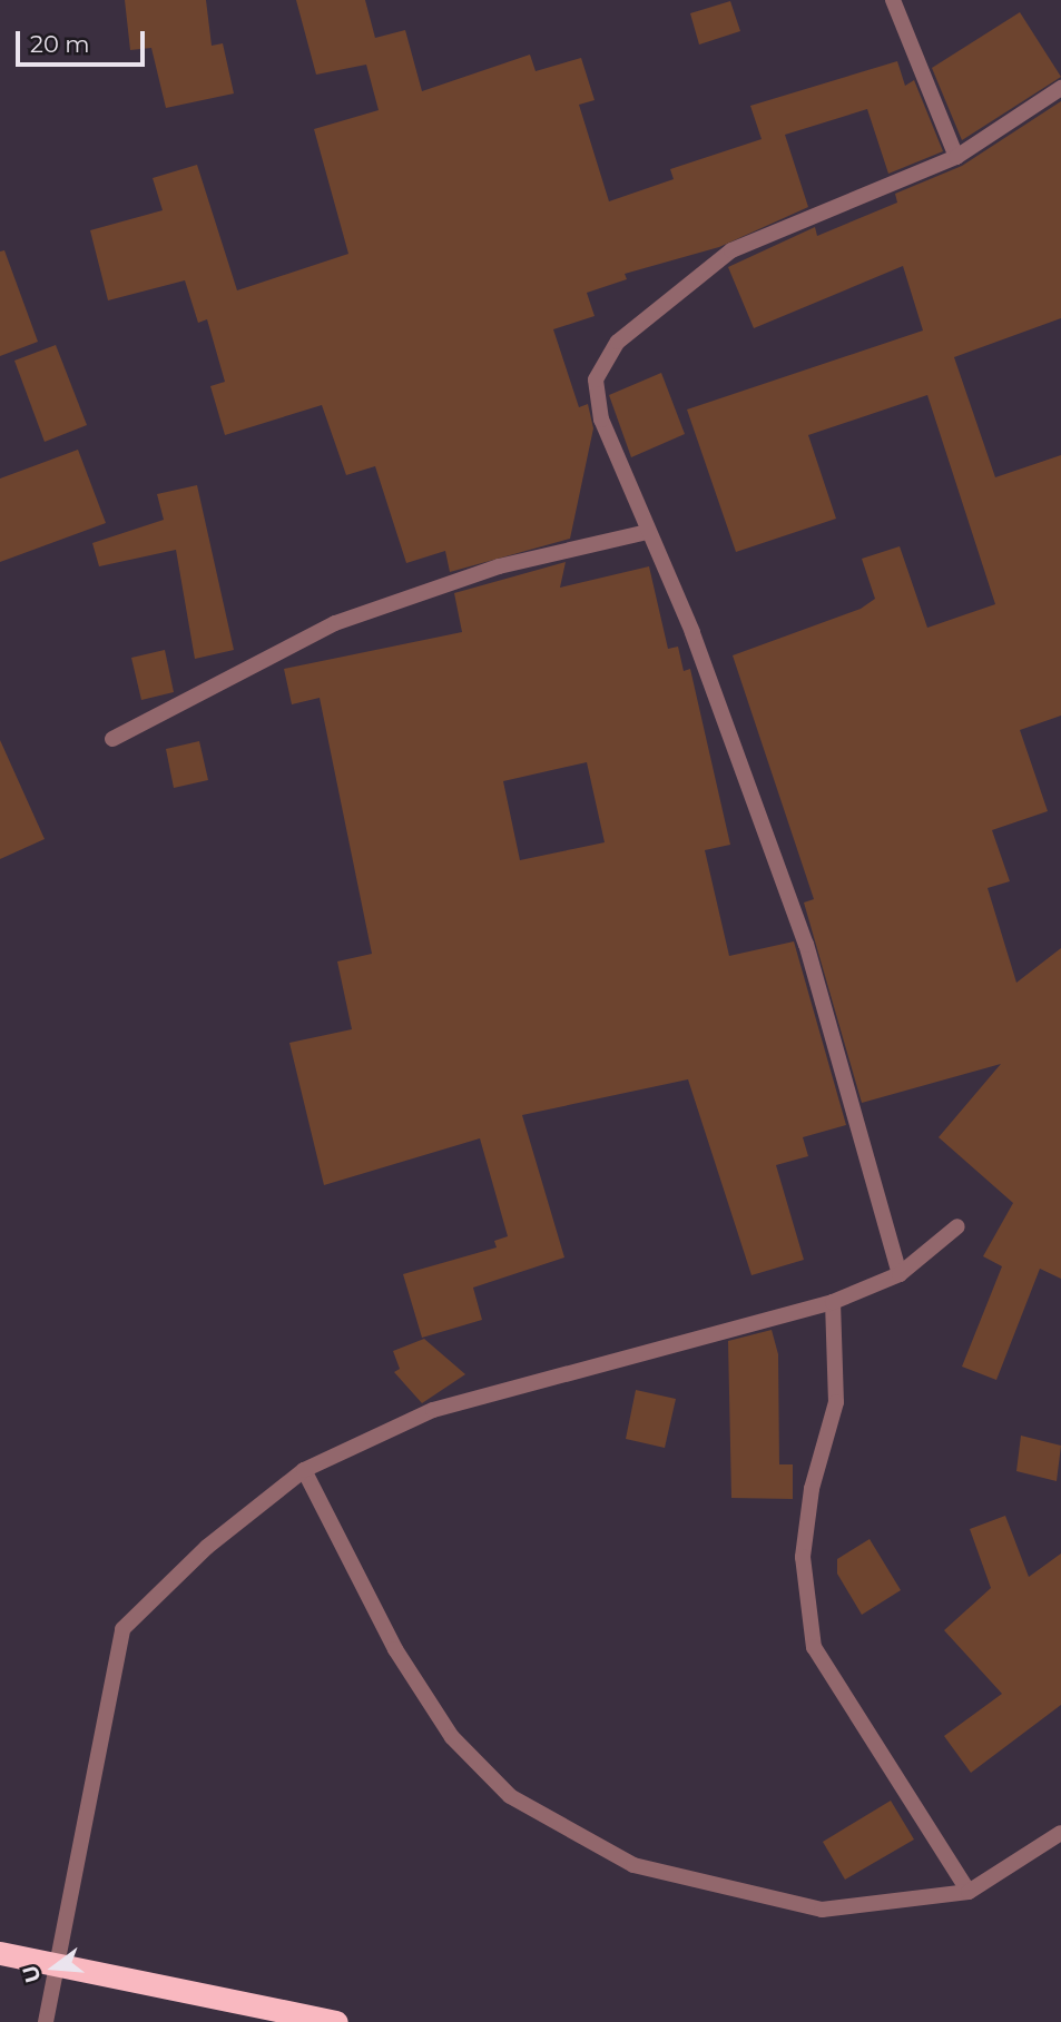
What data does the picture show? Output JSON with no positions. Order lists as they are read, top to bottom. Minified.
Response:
{"scale_bar":"20 m","north":"left"}
